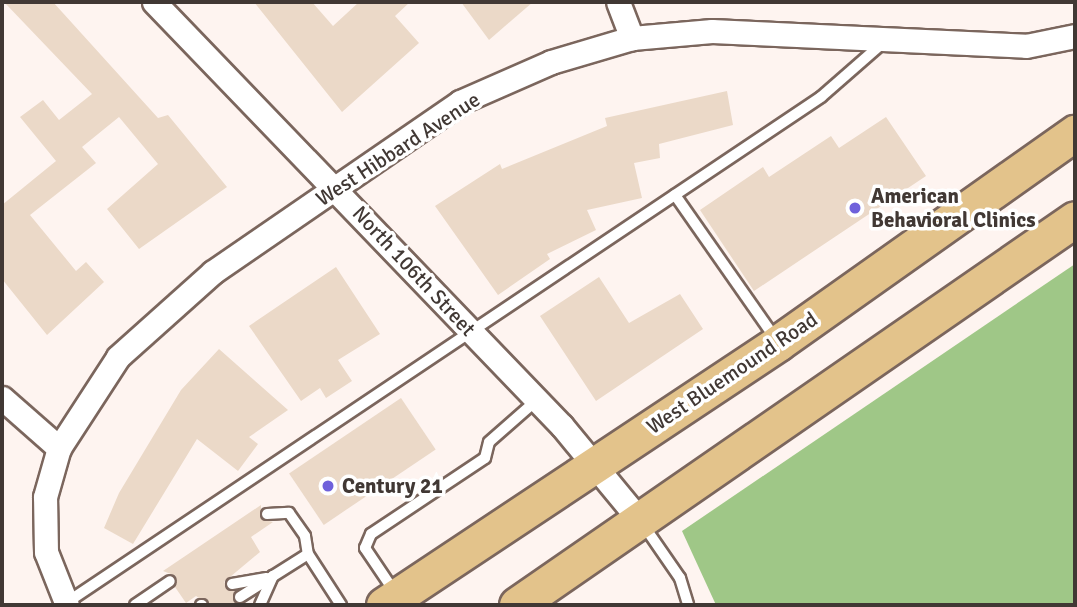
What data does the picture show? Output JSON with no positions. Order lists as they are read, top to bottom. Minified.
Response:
{"streets":{"main road":["West Bluemound Road"],"street":["West Hibbard Avenue","North 106th Street"]},"crossings":[["West Hibbard Avenue","North 106th Street"],["North 106th Street","West Bluemound Road"]],"places":["American Behavioral Clinics","Century 21"]}
